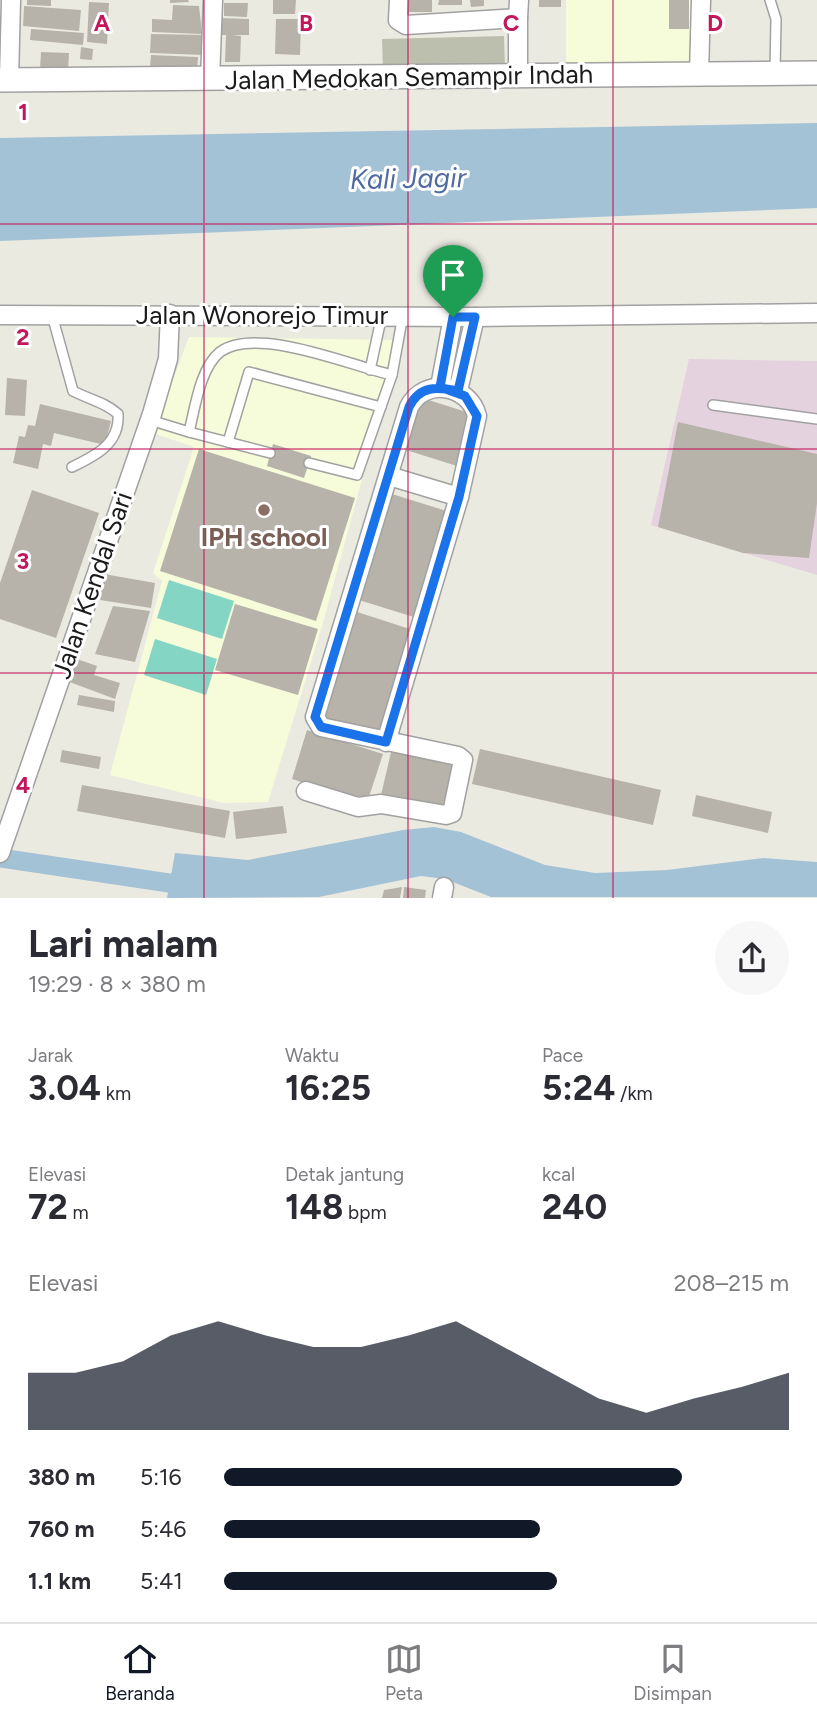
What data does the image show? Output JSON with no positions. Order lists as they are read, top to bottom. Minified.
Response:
{"streets":{"street":["Jalan Medokan Semampir Indah","Jalan Wonorejo Timur","Jalan Kendal Sari"]},"crossings":[["Jalan Wonorejo Timur","Jalan Kendal Sari"]],"water":["Kali Jagir"],"places":["IPH school"],"page":{"heading":["Lari malam","19:29 · 8 × 380 m"],"stats":[["Jarak","3.04 km"],["Waktu","16:25"],["Pace","5:24 /km"],["Elevasi","72 m"],["Detak jantung","148 bpm"],["kcal","240"]],"chart":["Elevasi","208–215 m"],"list":[{"name":"380 m","note":"5:16"},{"name":"760 m","note":"5:46"},{"name":"1.1 km","note":"5:41"}],"tabs":["Beranda","Peta","Disimpan"]},"grid":{"columns":["A","B","C","D"],"rows":["1","2","3","4"]}}
